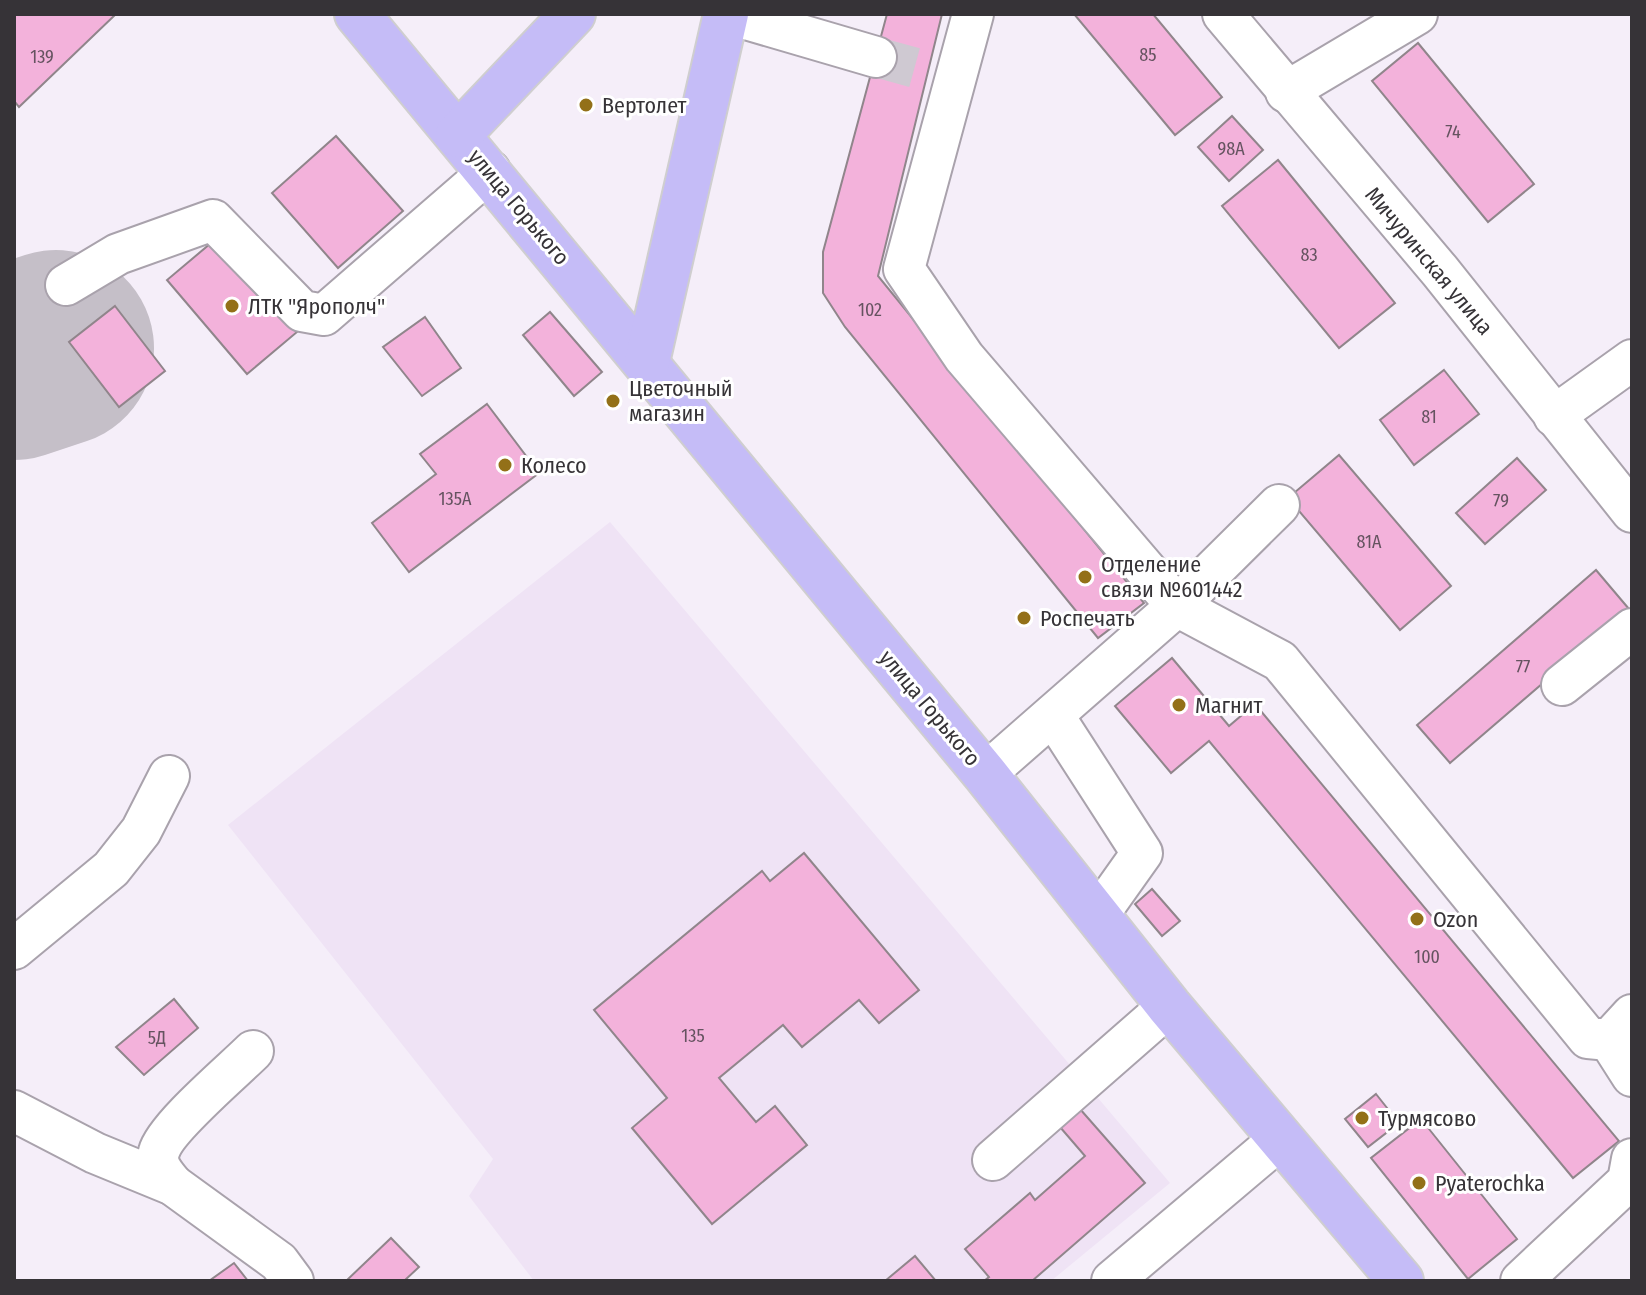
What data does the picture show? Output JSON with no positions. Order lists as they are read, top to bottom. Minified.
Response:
{"streets":{"main road":["улица Горького"],"street":["Мичуринская улица"]},"places":["Вертолет","ЛТК \"Ярополч\"","Цветочный магазин","Колесо","Отделение связи №601442","Роспечать","Магнит","Ozon","Турмясово","Pyaterochka"],"house_numbers":["85","139","74","98А","83","102","81","135А","79","81А","77","100","135","5Д"]}
